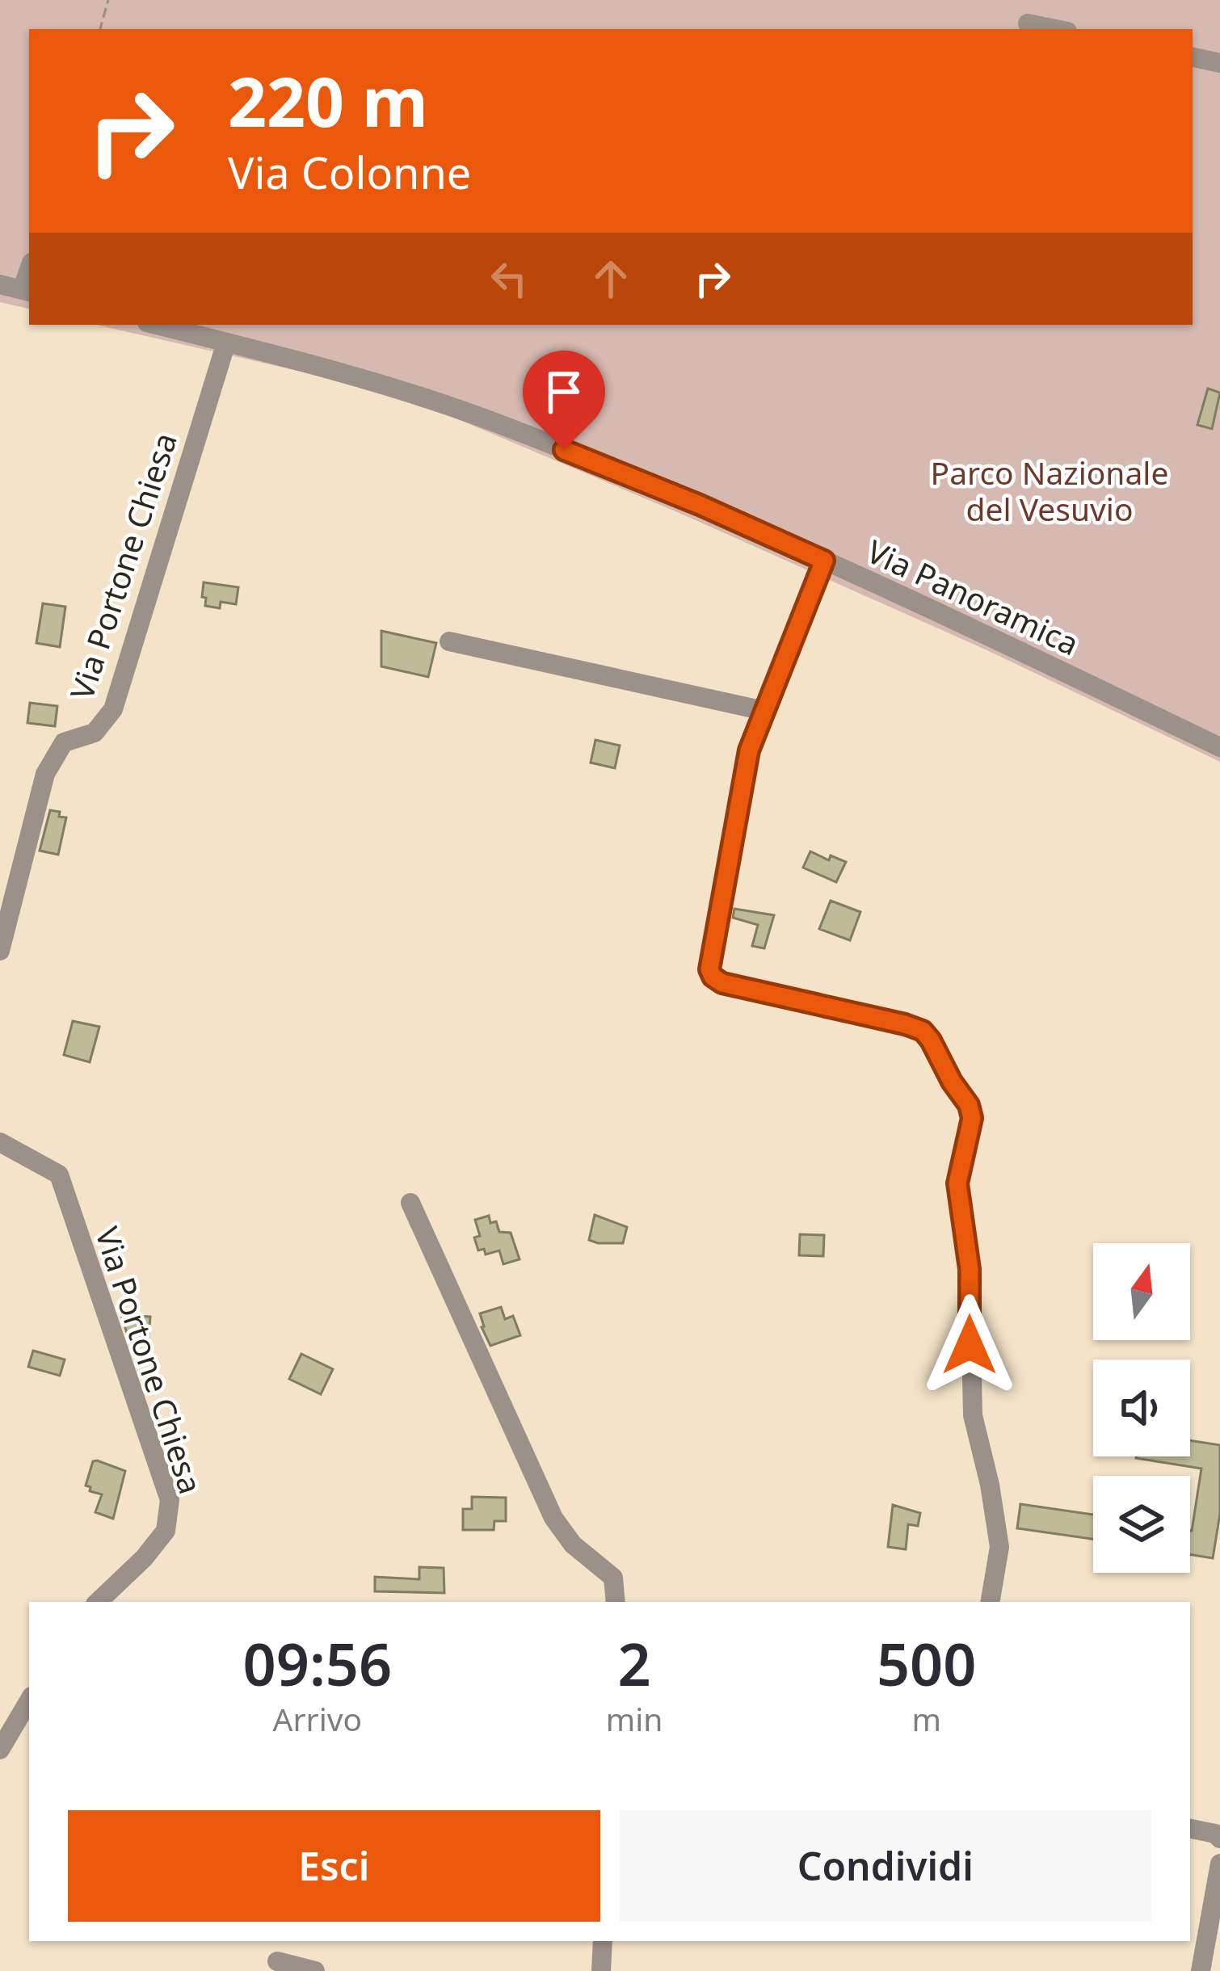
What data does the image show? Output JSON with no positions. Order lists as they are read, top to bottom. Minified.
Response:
{"streets":{"street":["Via Portone Chiesa","Via Panoramica"]},"crossings":[["Via Portone Chiesa","Via Panoramica"]],"parks":["Parco Nazionale del Vesuvio"],"north":"top","page":{"turn":["220 m","Via Colonne"],"eta":["09:56","Arrivo","2","min","500","m"],"buttons":["Esci","Condividi"]}}
